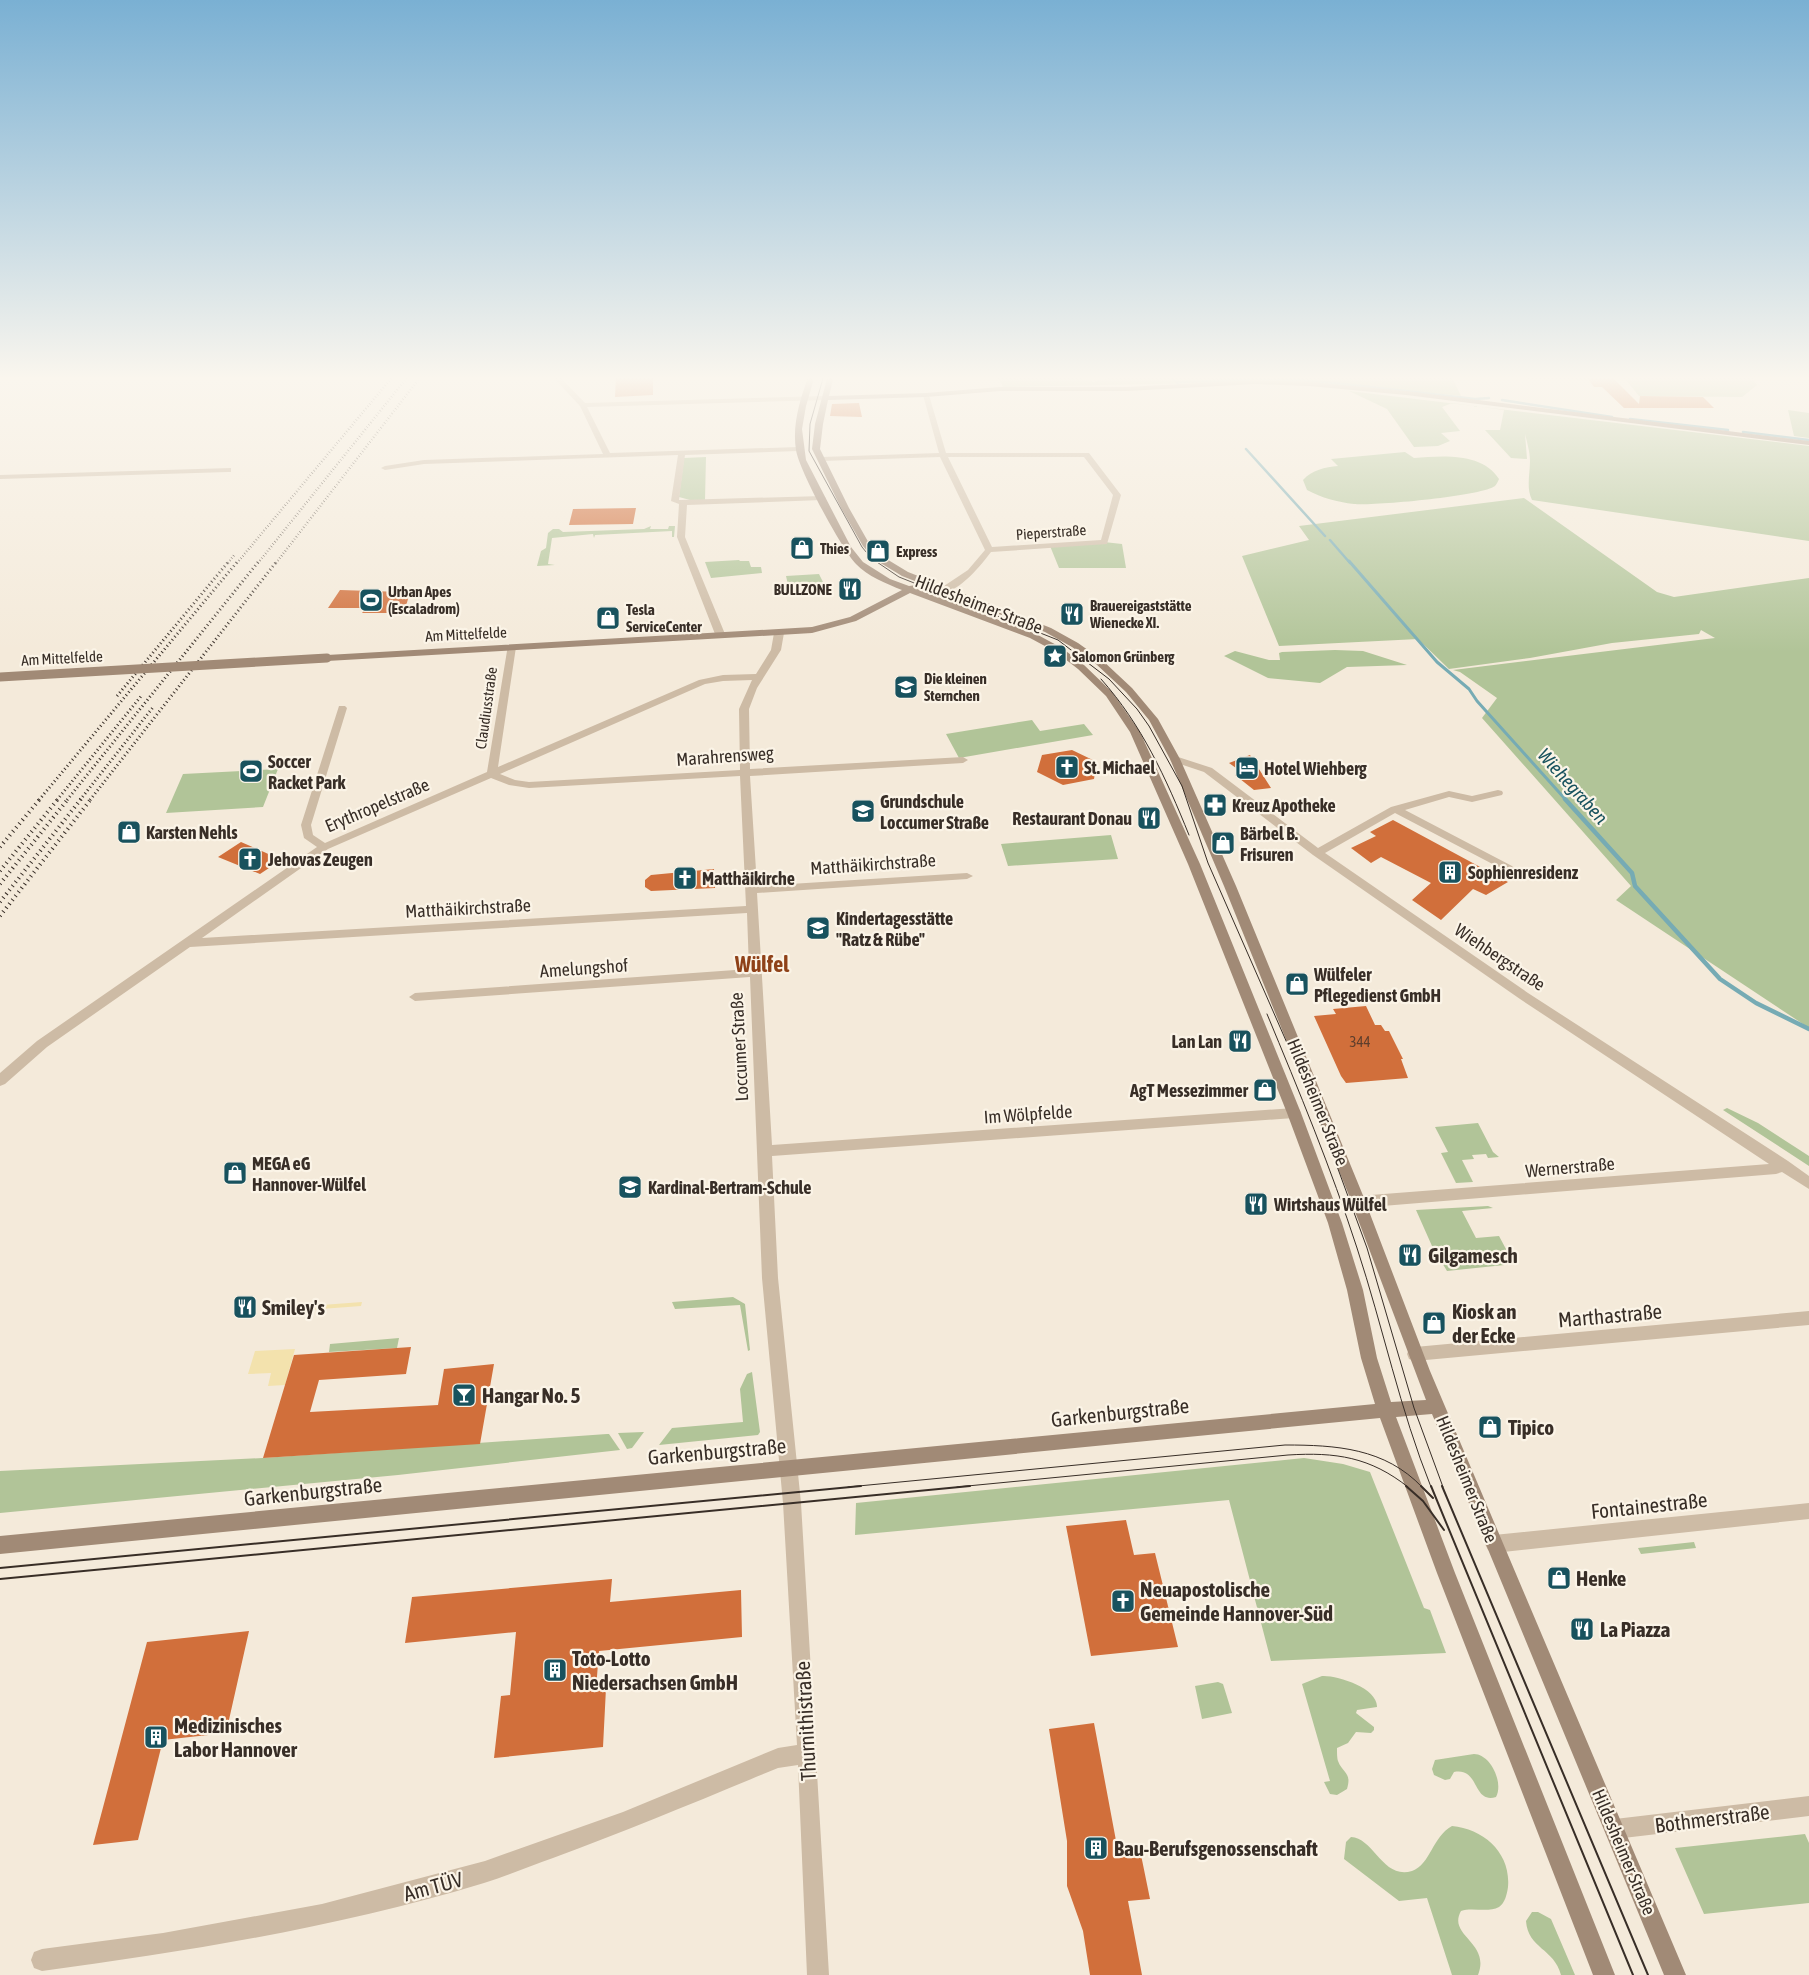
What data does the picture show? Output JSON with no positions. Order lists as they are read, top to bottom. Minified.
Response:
{"streets":{"main road":["Hildesheimer Straße","Am Mittelfelde","Garkenburgstraße"],"street":["Pieperstraße","Claudiusstraße","Marahrensweg","Erythropelstraße","Matthäikirchstraße","Wiehbergstraße","Amelungshof","Loccumer Straße","Im Wölpfelde","Wernerstraße","Marthastraße","Fontainestraße","Thurnithistraße","Bothmerstraße","Am TÜV"]},"crossings":[["Hildesheimer Straße","Am Mittelfelde"],["Hildesheimer Straße","Wiehbergstraße"],["Hildesheimer Straße","Im Wölpfelde"],["Hildesheimer Straße","Wernerstraße"],["Hildesheimer Straße","Marthastraße"],["Hildesheimer Straße","Garkenburgstraße"],["Hildesheimer Straße","Fontainestraße"],["Hildesheimer Straße","Bothmerstraße"],["Am Mittelfelde","Claudiusstraße"],["Am Mittelfelde","Loccumer Straße"],["Claudiusstraße","Marahrensweg"],["Claudiusstraße","Erythropelstraße"],["Marahrensweg","Erythropelstraße"],["Marahrensweg","Loccumer Straße"],["Erythropelstraße","Matthäikirchstraße"],["Erythropelstraße","Loccumer Straße"],["Matthäikirchstraße","Loccumer Straße"],["Wiehbergstraße","Wernerstraße"],["Amelungshof","Loccumer Straße"],["Loccumer Straße","Im Wölpfelde"],["Loccumer Straße","Garkenburgstraße"],["Loccumer Straße","Thurnithistraße"],["Garkenburgstraße","Thurnithistraße"],["Thurnithistraße","Am TÜV"]],"districts":["Wülfel"],"water":["Wiehegraben"],"places":{"shop":["Thies","Express","Tesla ServiceCenter","Karsten Nehls","Bärbel B. Frisuren","Wülfeler Pflegedienst GmbH","AgT Messezimmer","MEGA eG Hannover-Wülfel","Kiosk an der Ecke","Tipico","Henke"],"restaurant":["BULLZONE","Brauereigaststätte Wienecke XI.","Restaurant Donau","Lan Lan","Wirtshaus Wülfel","Gilgamesch","Smiley's","La Piazza"],"sports":["Urban Apes (Escaladrom)","Soccer Racket Park"],"place":["Salomon Grünberg"],"school or university":["Die kleinen Sternchen","Grundschule Loccumer Straße","Kindertagesstätte \"Ratz & Rübe\"","Kardinal-Bertram-Schule"],"church":["St. Michael","Jehovas Zeugen","Matthäikirche","Neuapostolische Gemeinde Hannover-Süd"],"hotel":["Hotel Wiehberg"],"pharmacy":["Kreuz Apotheke"],"building":["Sophienresidenz","Toto-Lotto Niedersachsen GmbH","Medizinisches Labor Hannover","Bau-Berufsgenossenschaft"],"bar":["Hangar No. 5"]},"house_numbers":["344"]}
